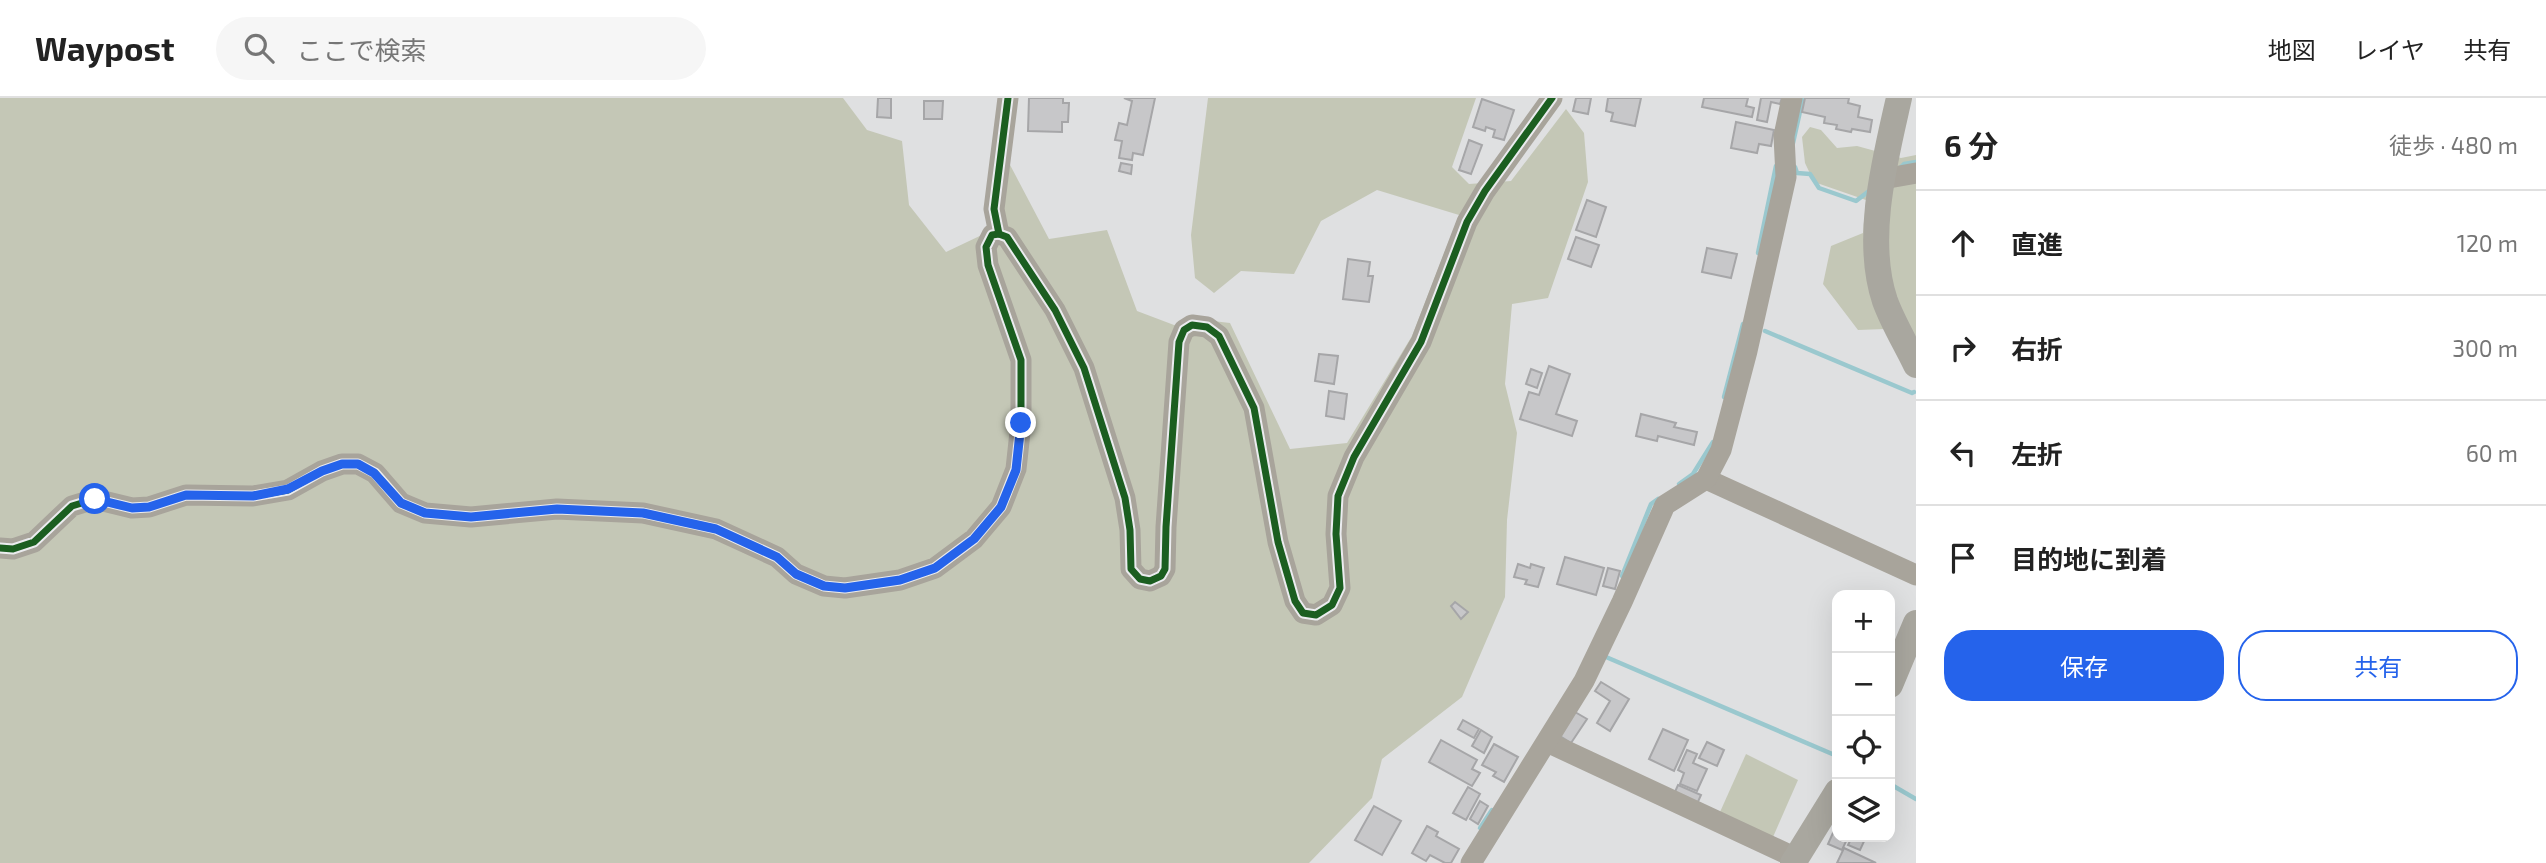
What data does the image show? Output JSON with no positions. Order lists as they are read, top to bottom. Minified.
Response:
{"page":{"header":"Waypost","search":"ここで検索","nav":["地図","レイヤ","共有"],"heading":["6 分","徒歩 · 480 m"],"list":[["直進","120 m"],["右折","300 m"],["左折","60 m"],"目的地に到着"],"map_buttons":["+","−"],"buttons":["保存","共有"]}}
